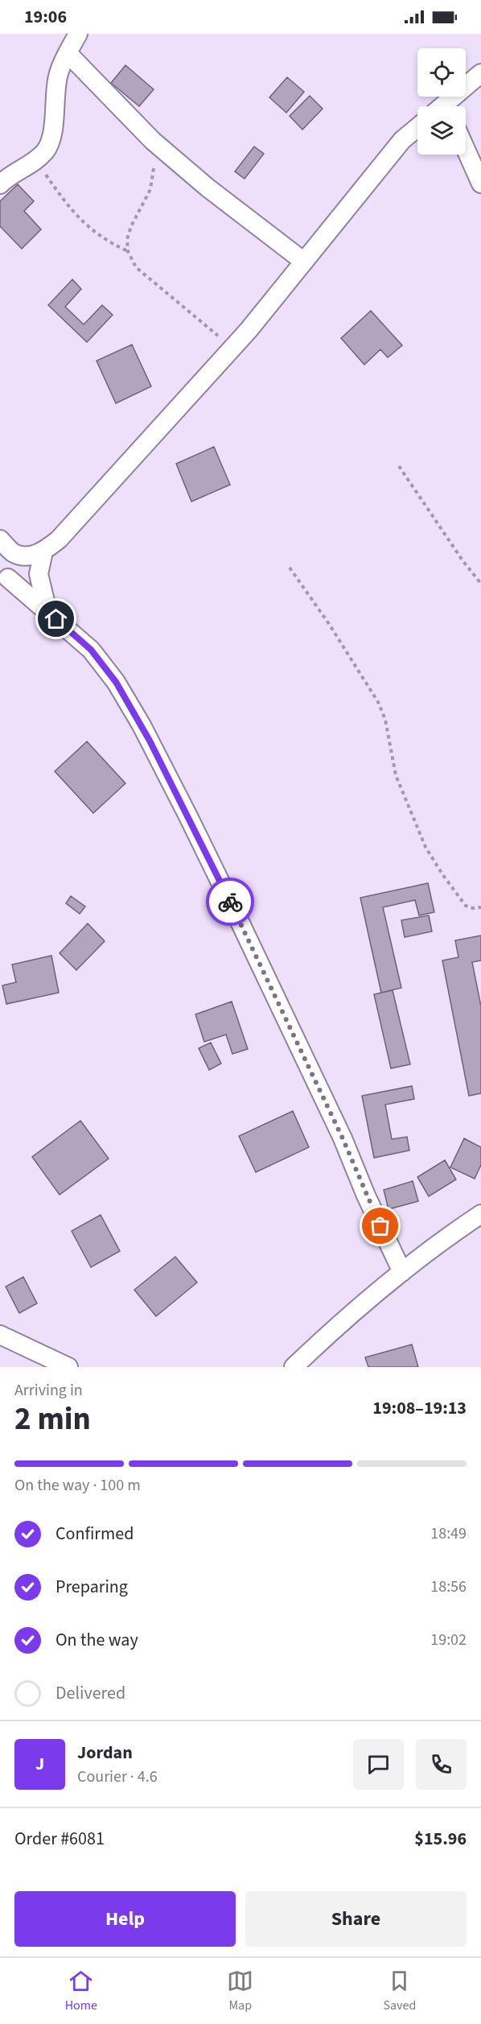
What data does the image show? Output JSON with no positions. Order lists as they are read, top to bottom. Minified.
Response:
{"page":{"status":"19:06","heading":["2 min","Arriving in","19:08–19:13"],"panel":["Jordan","Courier · 4.6","Order #6081","$15.96"],"bar":"On the way · 100 m","list":[["Confirmed","18:49"],["Preparing","18:56"],["On the way","19:02"],"Delivered"],"round":"J","buttons":["Help","Share"],"tabs":["Home","Map","Saved"]}}
